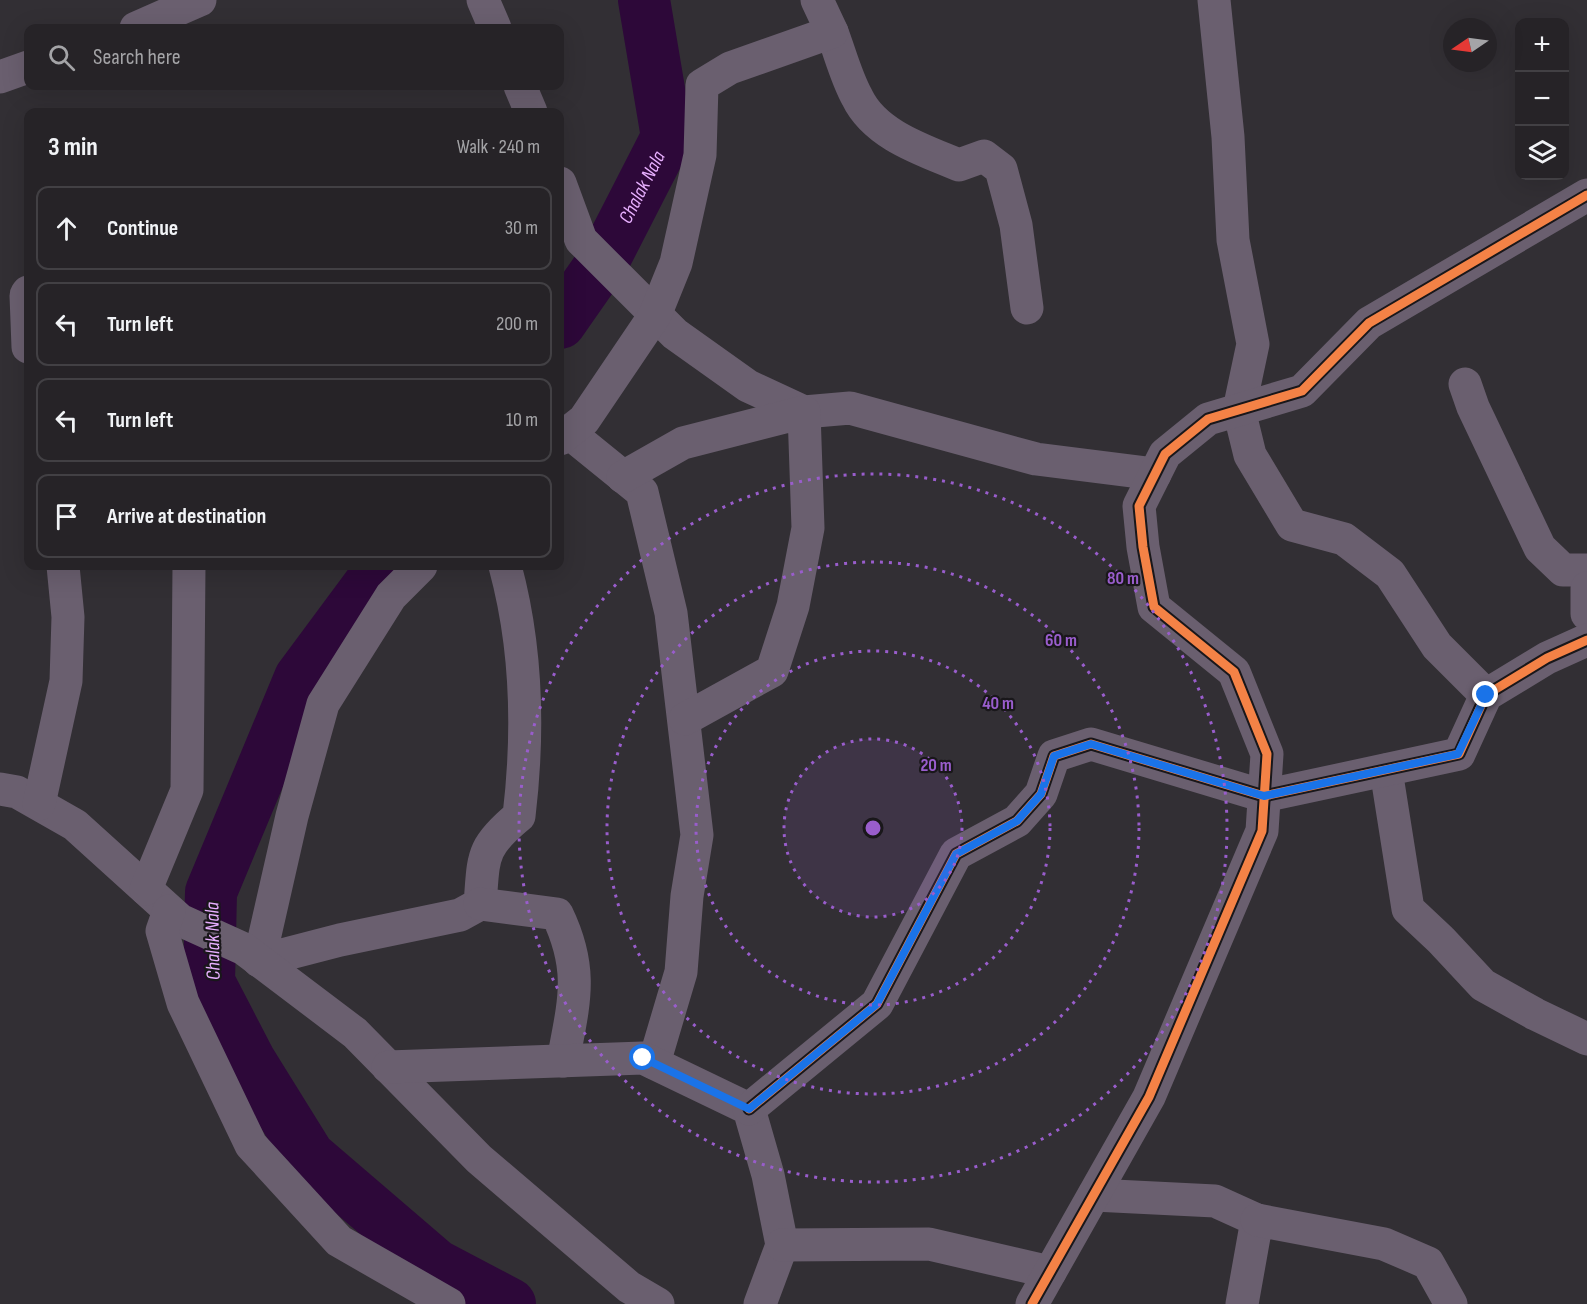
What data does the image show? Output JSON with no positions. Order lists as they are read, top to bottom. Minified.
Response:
{"water":["Chalak Nala"],"north":"left","page":{"map_buttons":["+","−"],"search":"Search here","heading":["3 min","Walk · 240 m"],"list":[["Continue","30 m"],["Turn left","200 m"],["Turn left","10 m"],"Arrive at destination"]},"rings":["80 m","60 m","40 m","20 m"]}
